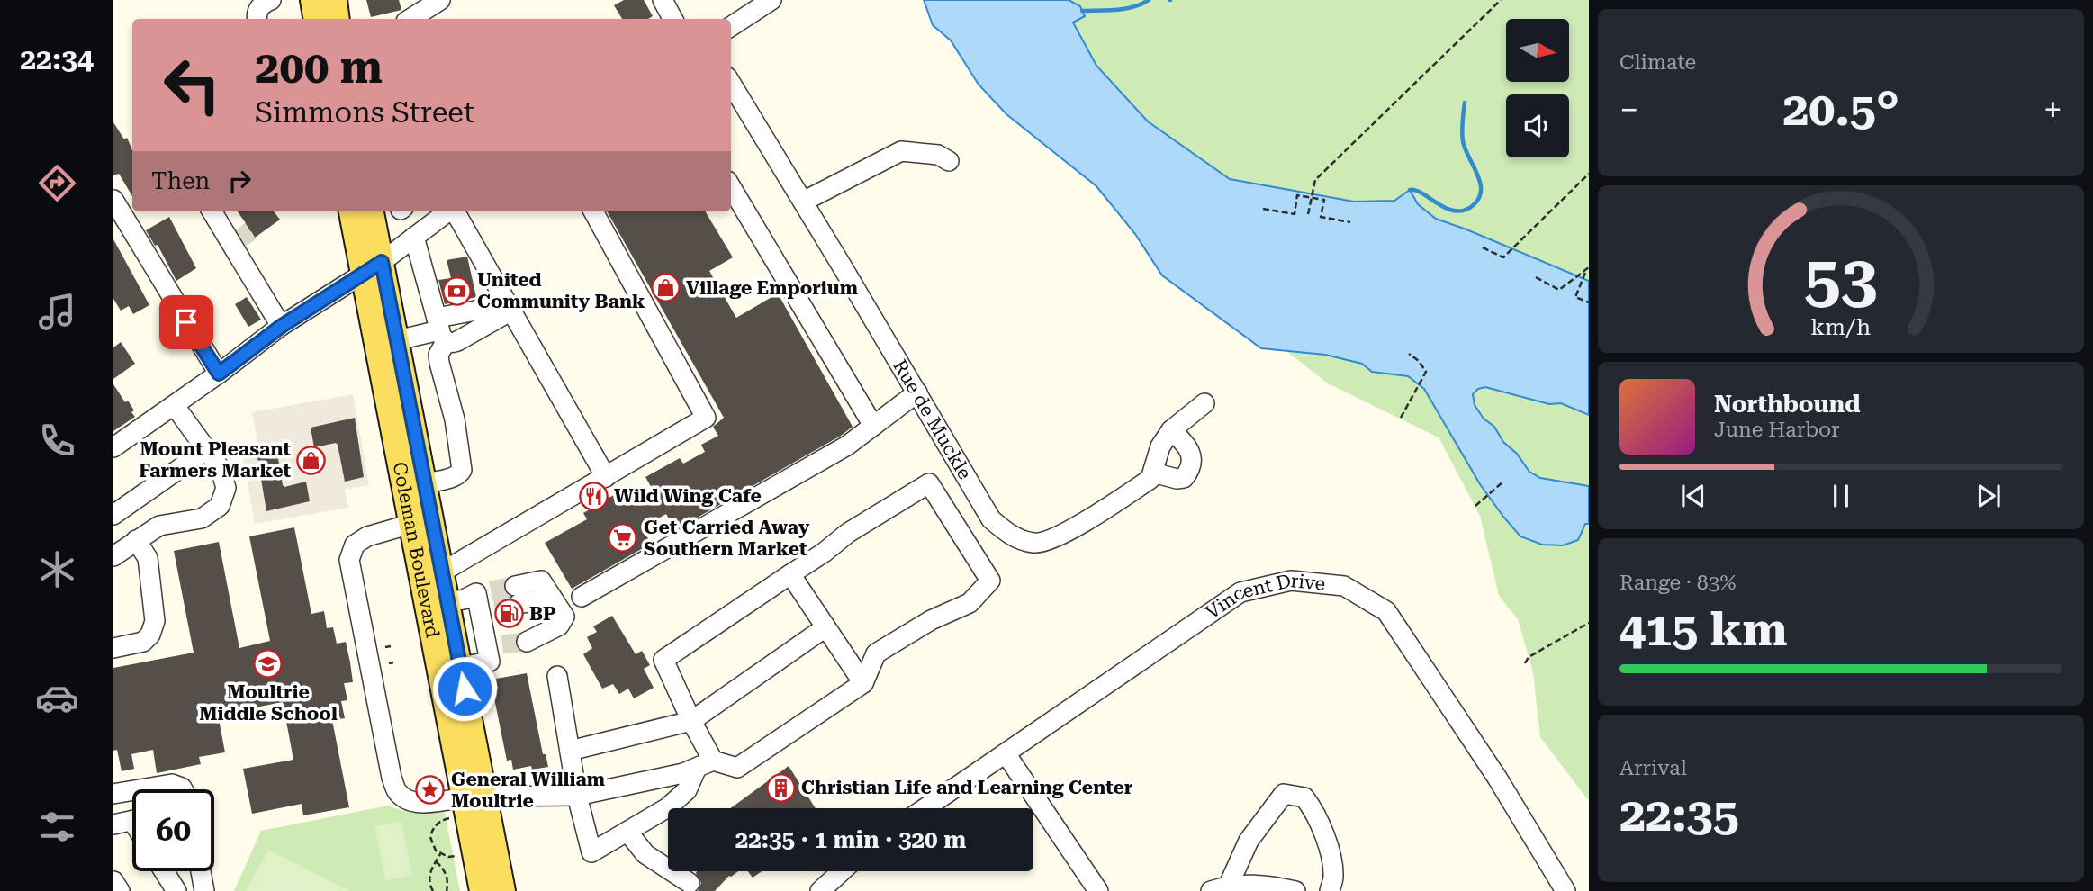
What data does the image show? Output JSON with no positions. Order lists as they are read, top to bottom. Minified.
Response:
{"streets":{"main road":["Coleman Boulevard"],"street":["Rue de Muckle","Vincent Drive"]},"places":{"shop":["Village Emporium","Mount Pleasant Farmers Market"],"bank":["United Community Bank"],"restaurant":["Wild Wing Cafe"],"supermarket":["Get Carried Away Southern Market"],"fuel station":["BP"],"school or university":["Moultrie Middle School"],"building":["Christian Life and Learning Center"],"place":["General William Moultrie"]},"north":"right","page":{"tabs":"22:34","tile":["Climate",["Range · 83%","415 km"],["Arrival","22:35"]],"turn":["200 m","Simmons Street"],"heat":["−","20.5°","+"],"then":"Then","song":["Northbound","June Harbor"],"limit":"60","trip":"22:35 · 1 min · 320 m","gauge":["53","km/h"]}}
